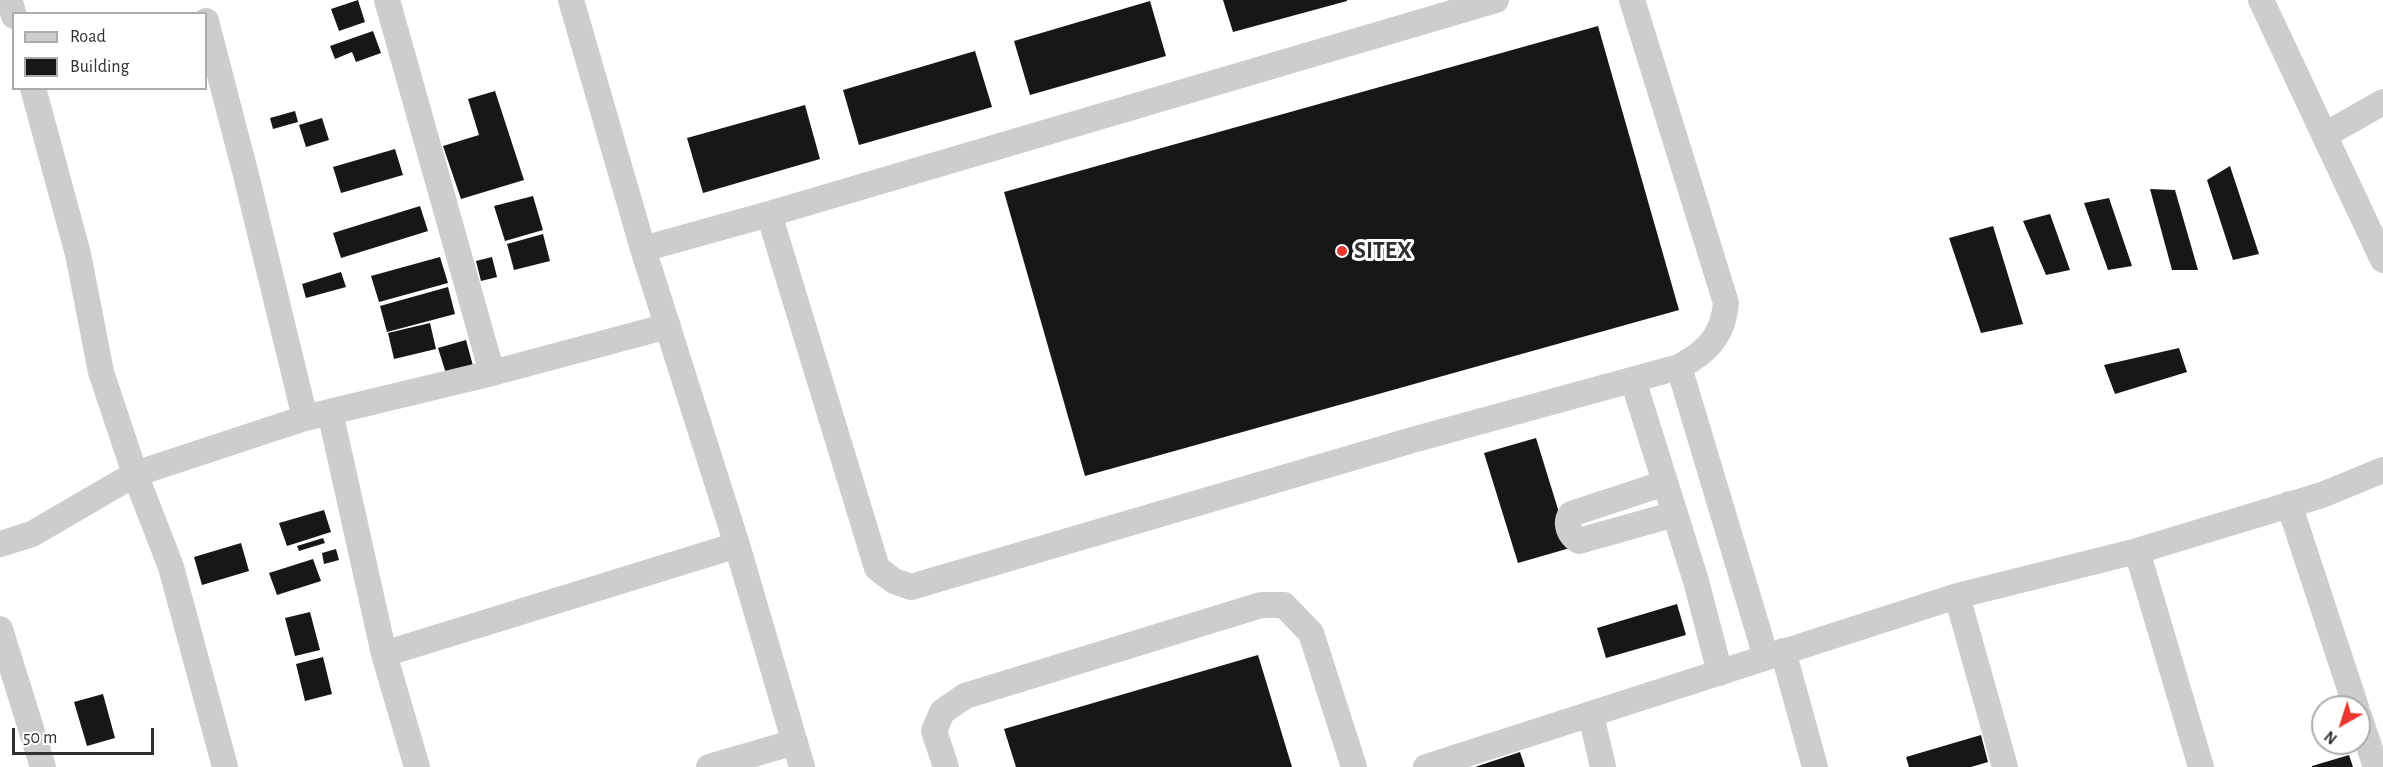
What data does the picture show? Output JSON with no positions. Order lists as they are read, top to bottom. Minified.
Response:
{"places":["SITEX"],"legend":["Road","Building"],"scale_bar":"50 m","north":"bottom left"}
